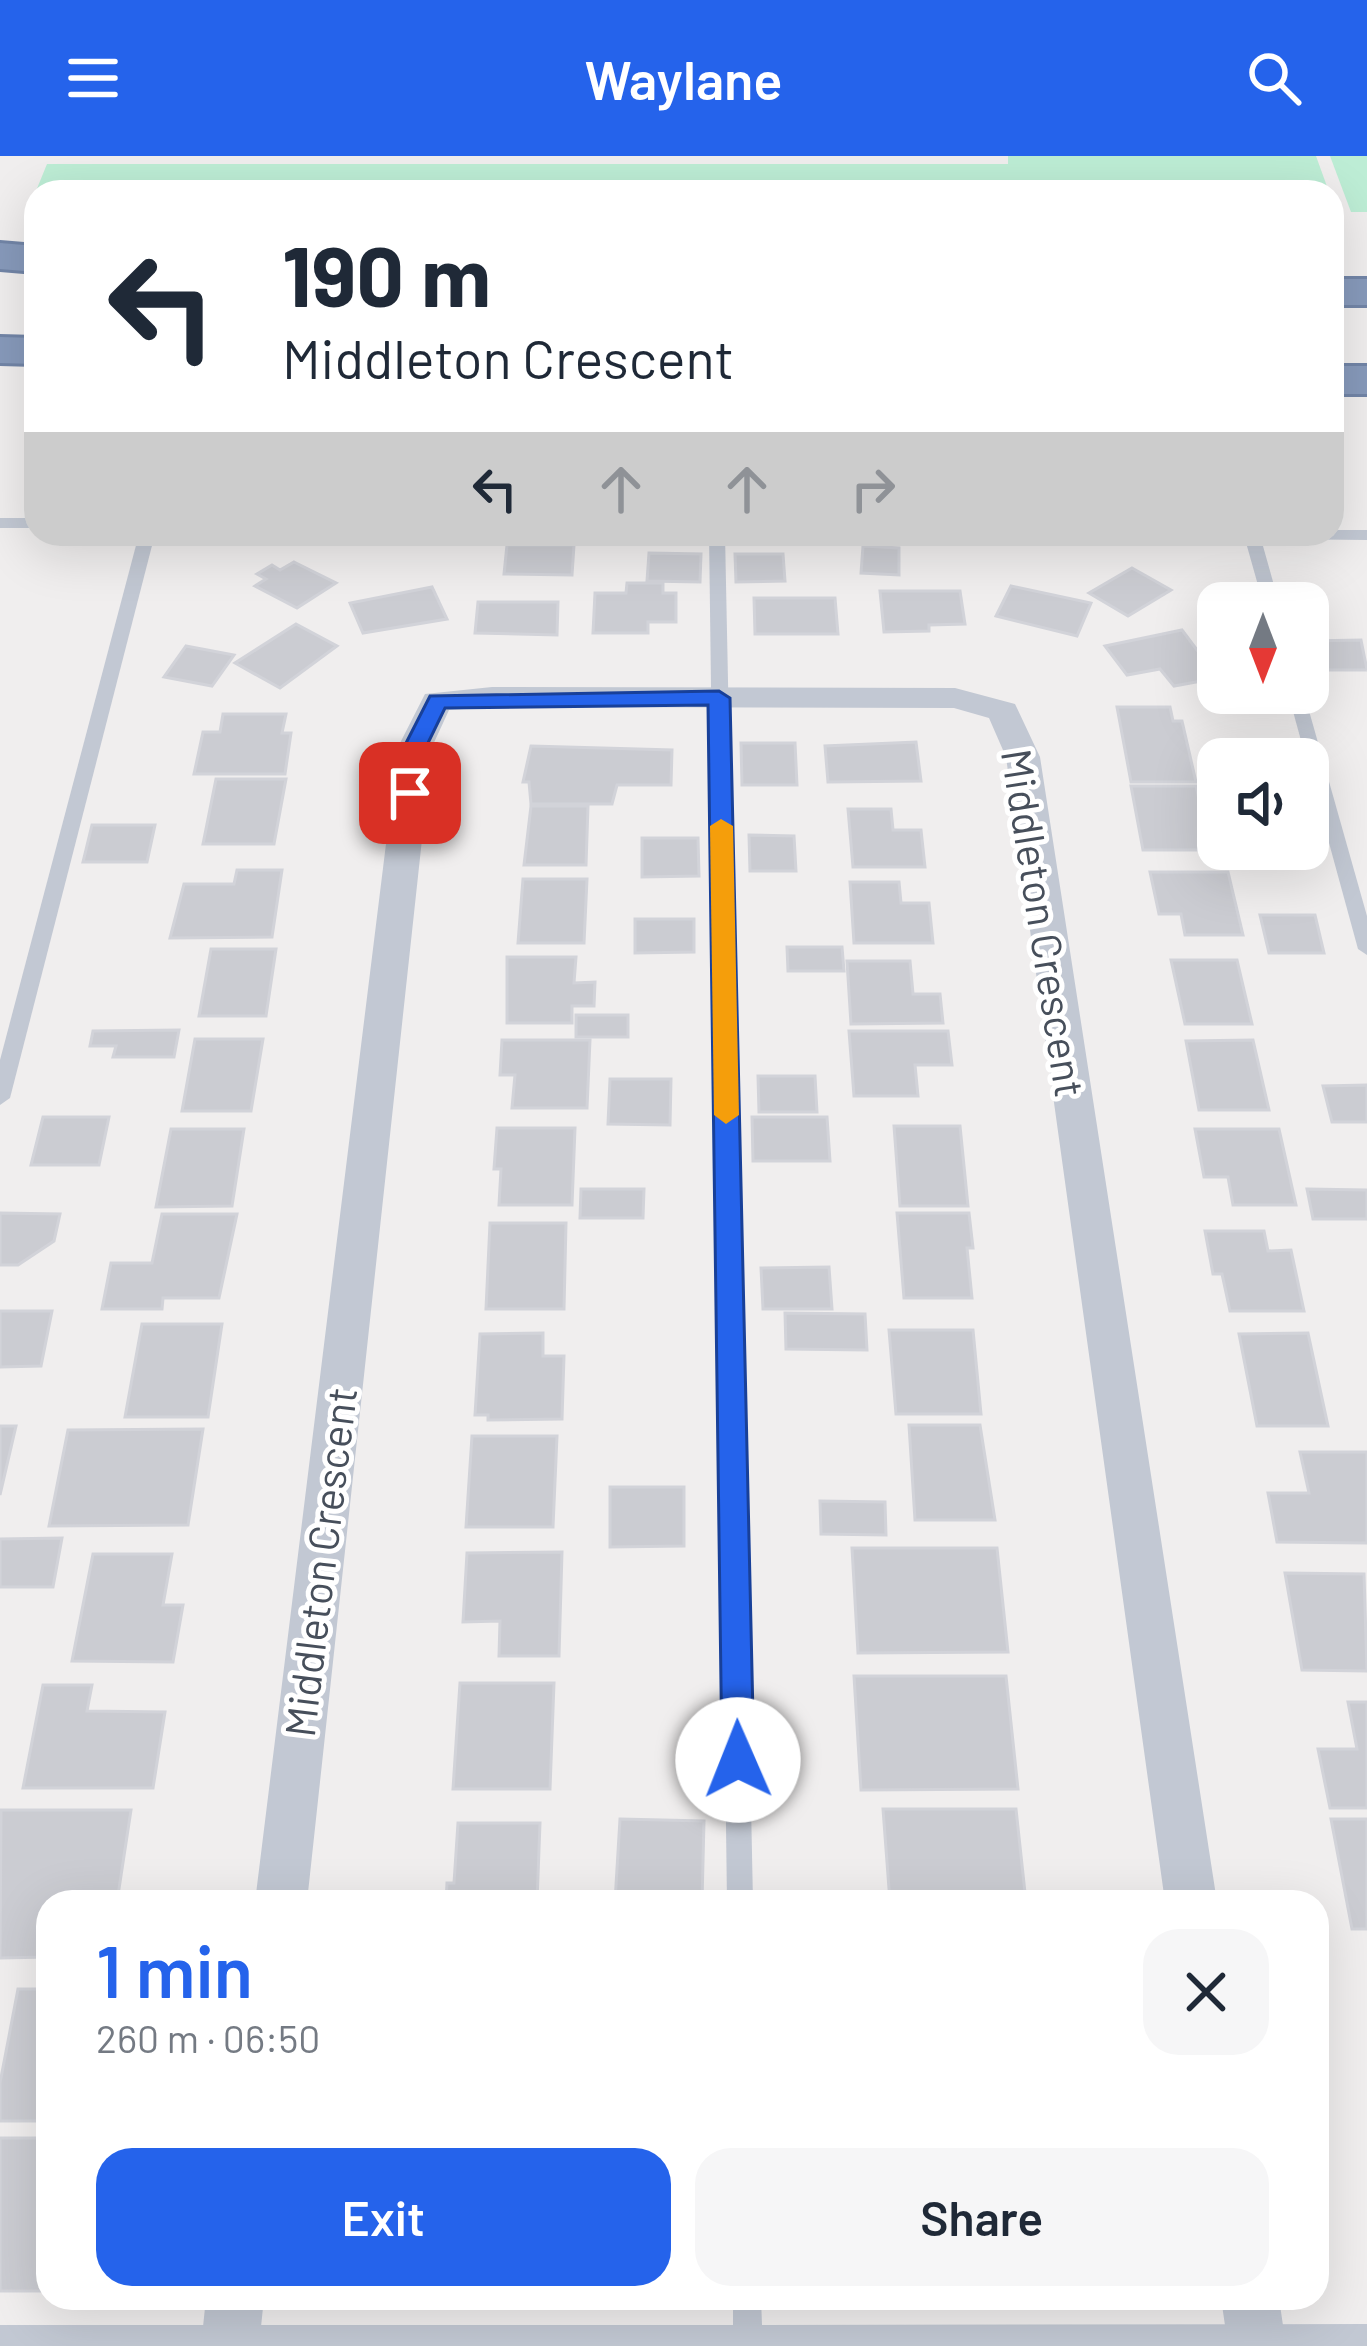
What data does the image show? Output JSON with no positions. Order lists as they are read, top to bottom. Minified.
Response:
{"streets":{"street":["Middleton Crescent"]},"north":"bottom","page":{"header":"Waylane","turn":["190 m","Middleton Crescent"],"heading":["1 min","260 m · 06:50"],"buttons":["Exit","Share"]}}
